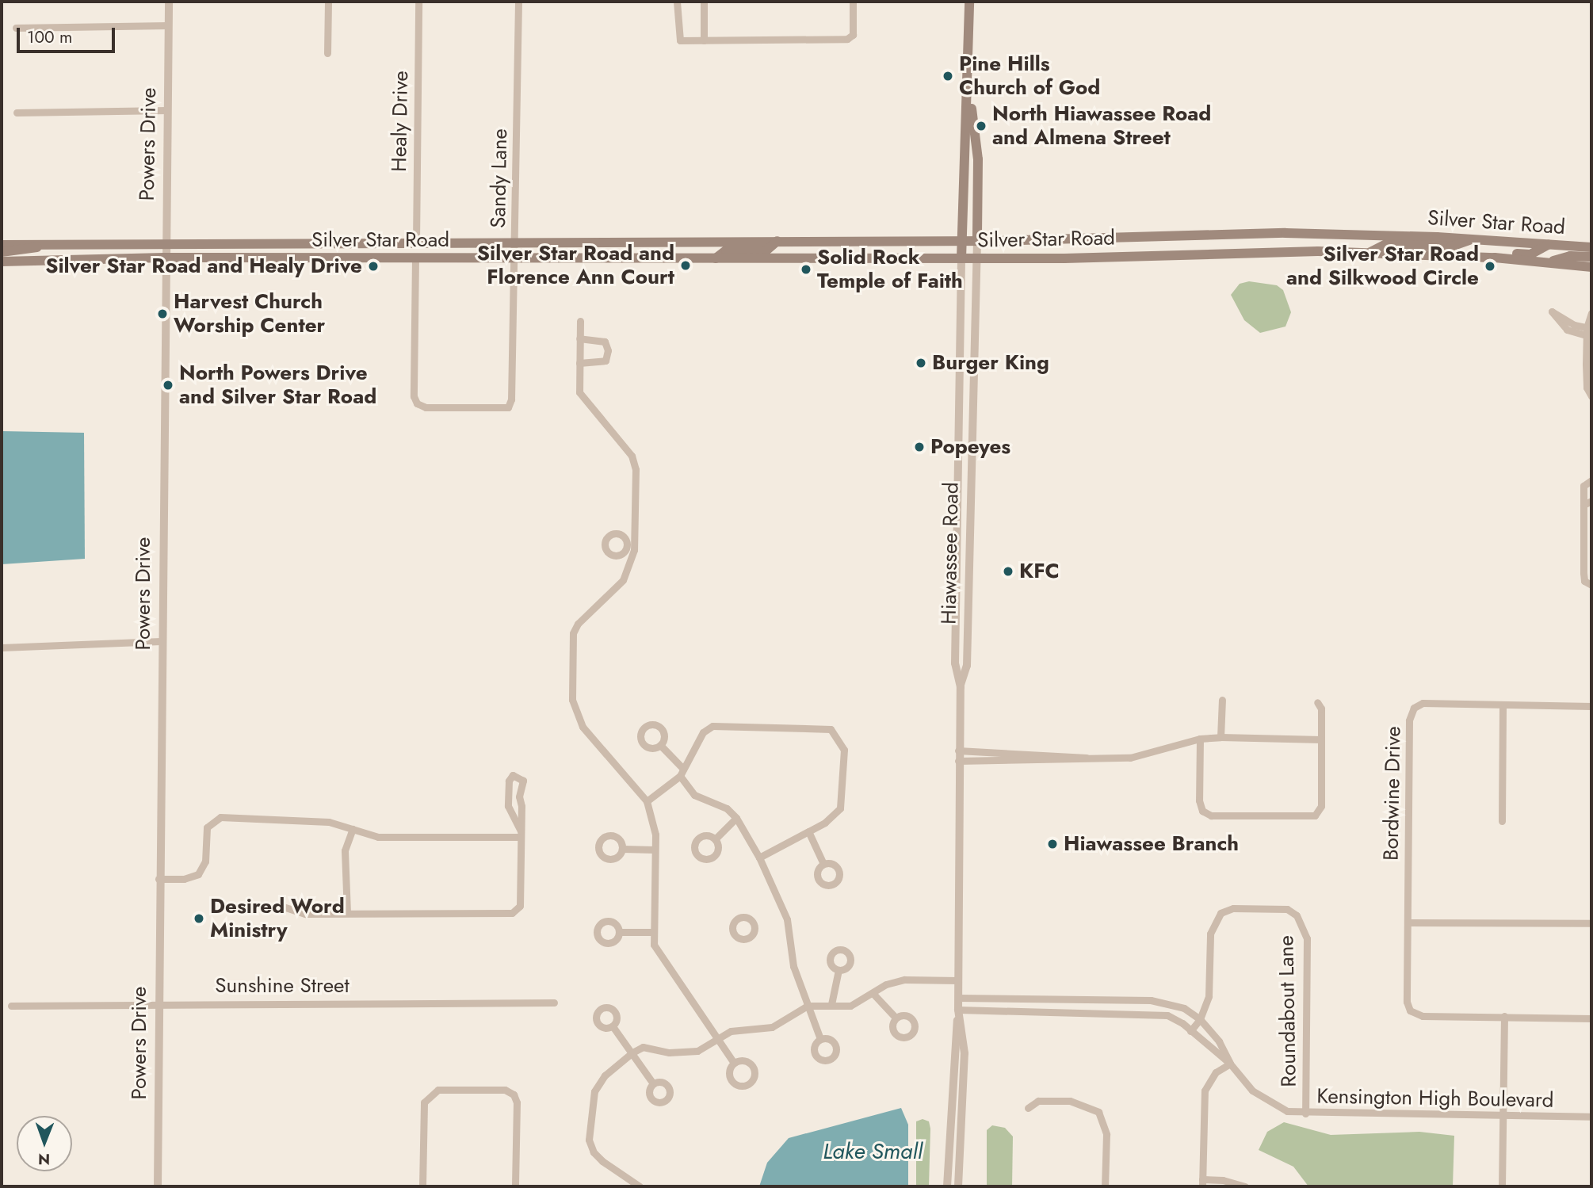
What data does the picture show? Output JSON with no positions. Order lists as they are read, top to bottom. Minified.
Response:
{"streets":{"main road":["Silver Star Road","Hiawassee Road"],"street":["Healy Drive","Powers Drive","Sandy Lane","Bordwine Drive","Sunshine Street","Roundabout Lane","Kensington High Boulevard"]},"crossings":[["Healy Drive","Silver Star Road"],["Powers Drive","Silver Star Road"],["Powers Drive","Sunshine Street"],["Sandy Lane","Silver Star Road"],["Silver Star Road","Hiawassee Road"],["Hiawassee Road","Kensington High Boulevard"],["Roundabout Lane","Kensington High Boulevard"]],"water":["Lake Small"],"places":["Pine Hills Church of God","North Hiawassee Road and Almena Street","Silver Star Road and Florence Ann Court","Silver Star Road and Healy Drive","Silver Star Road and Silkwood Circle","Solid Rock Temple of Faith","Harvest Church Worship Center","Burger King","North Powers Drive and Silver Star Road","Popeyes","KFC","Hiawassee Branch","Desired Word Ministry"],"scale_bar":"100 m","north":"bottom"}
